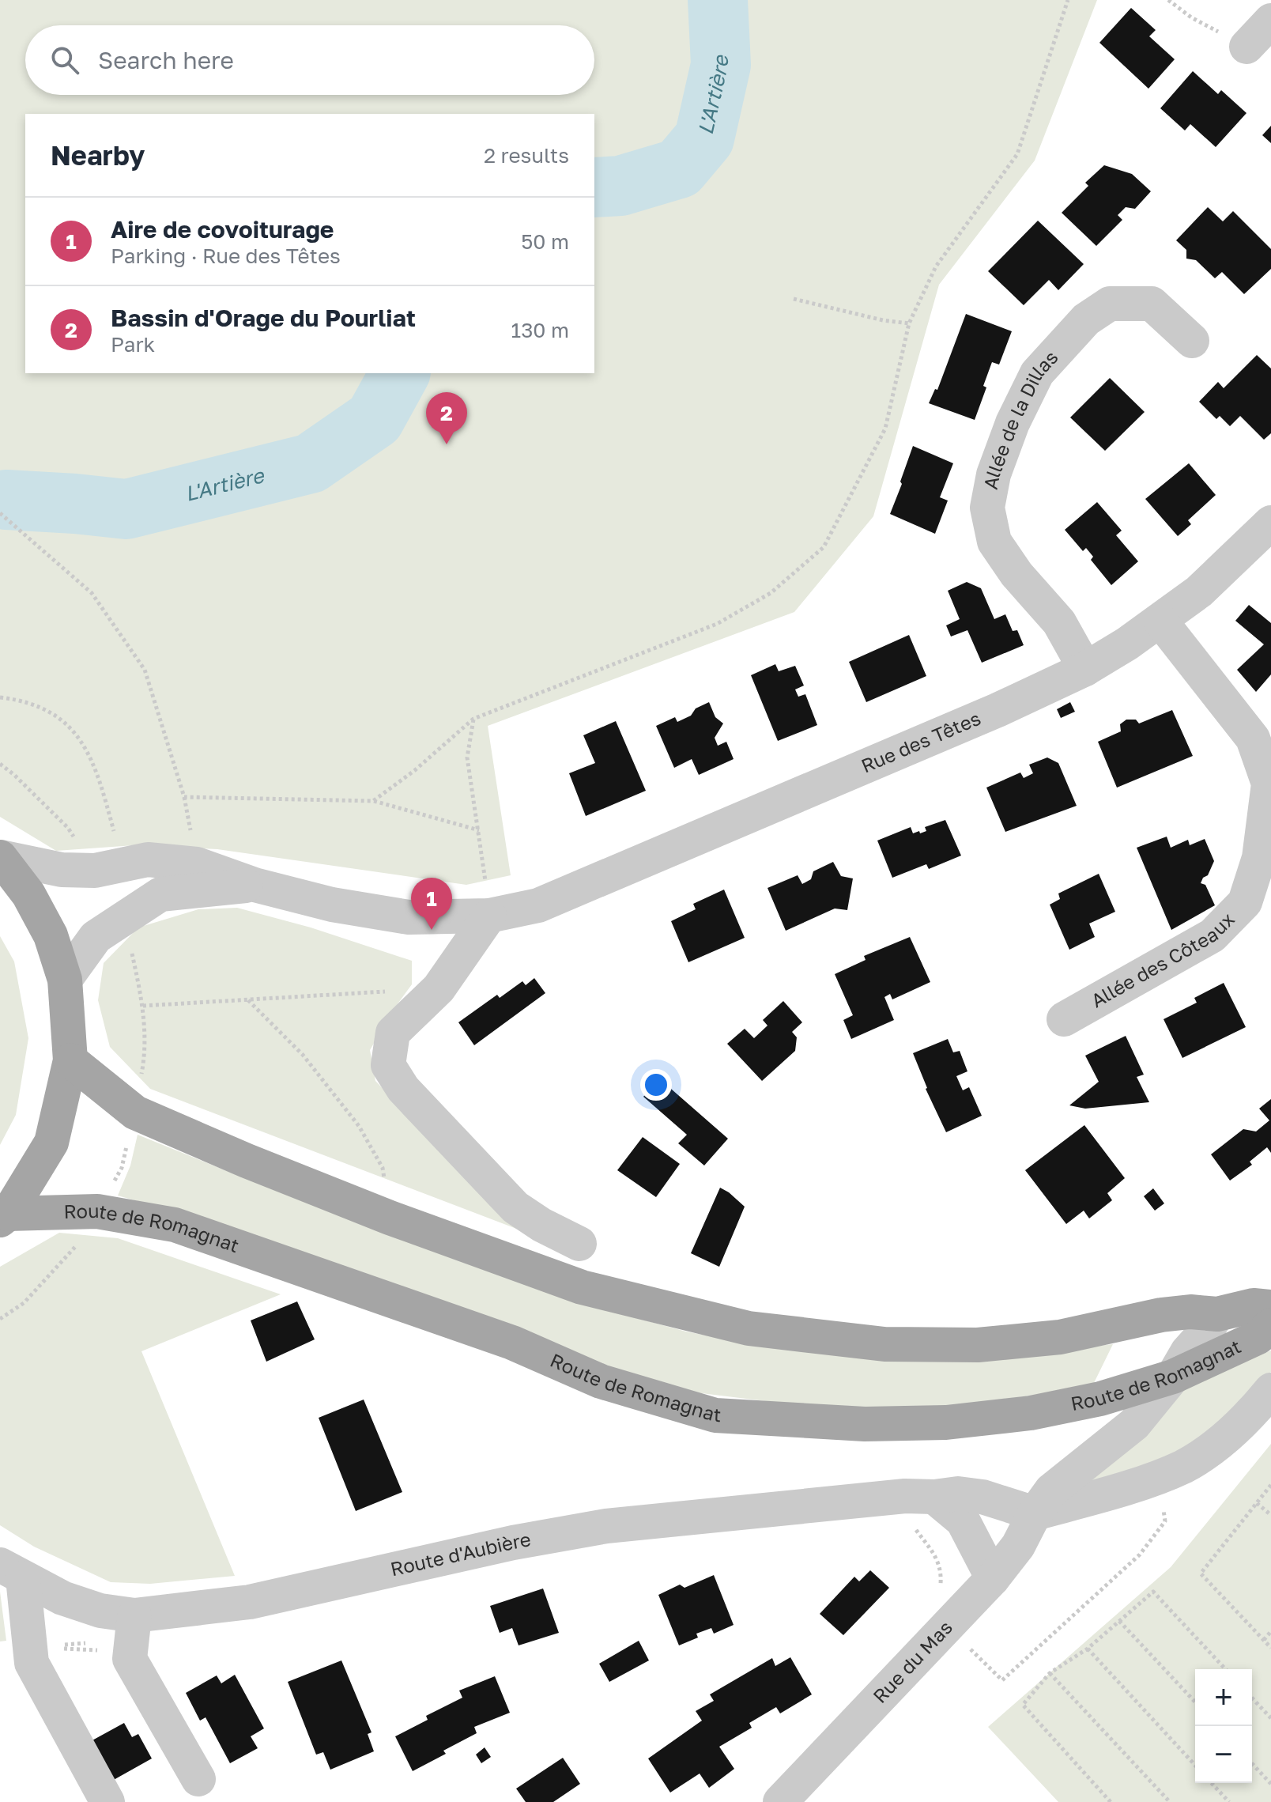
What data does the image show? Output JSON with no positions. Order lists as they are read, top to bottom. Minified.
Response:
{"streets":{"main road":["Route de Romagnat"],"street":["Allée de la Dillas","Rue des Têtes","Allée des Côteaux","Route d'Aubière","Rue du Mas"]},"crossings":[["Allée de la Dillas","Rue des Têtes"],["Rue des Têtes","Allée des Côteaux"],["Route de Romagnat","Rue du Mas"],["Route d'Aubière","Rue du Mas"]],"water":["L'Artière"],"page":{"search":"Search here","heading":["Nearby","2 results"],"list":[{"mark":"1","name":"Aire de covoiturage","note":"Parking · Rue des Têtes","value":"50 m"},{"mark":"2","name":"Bassin d'Orage du Pourliat","note":"Park","value":"130 m"}],"pins":["2","1"],"map_buttons":["+","−"]}}
